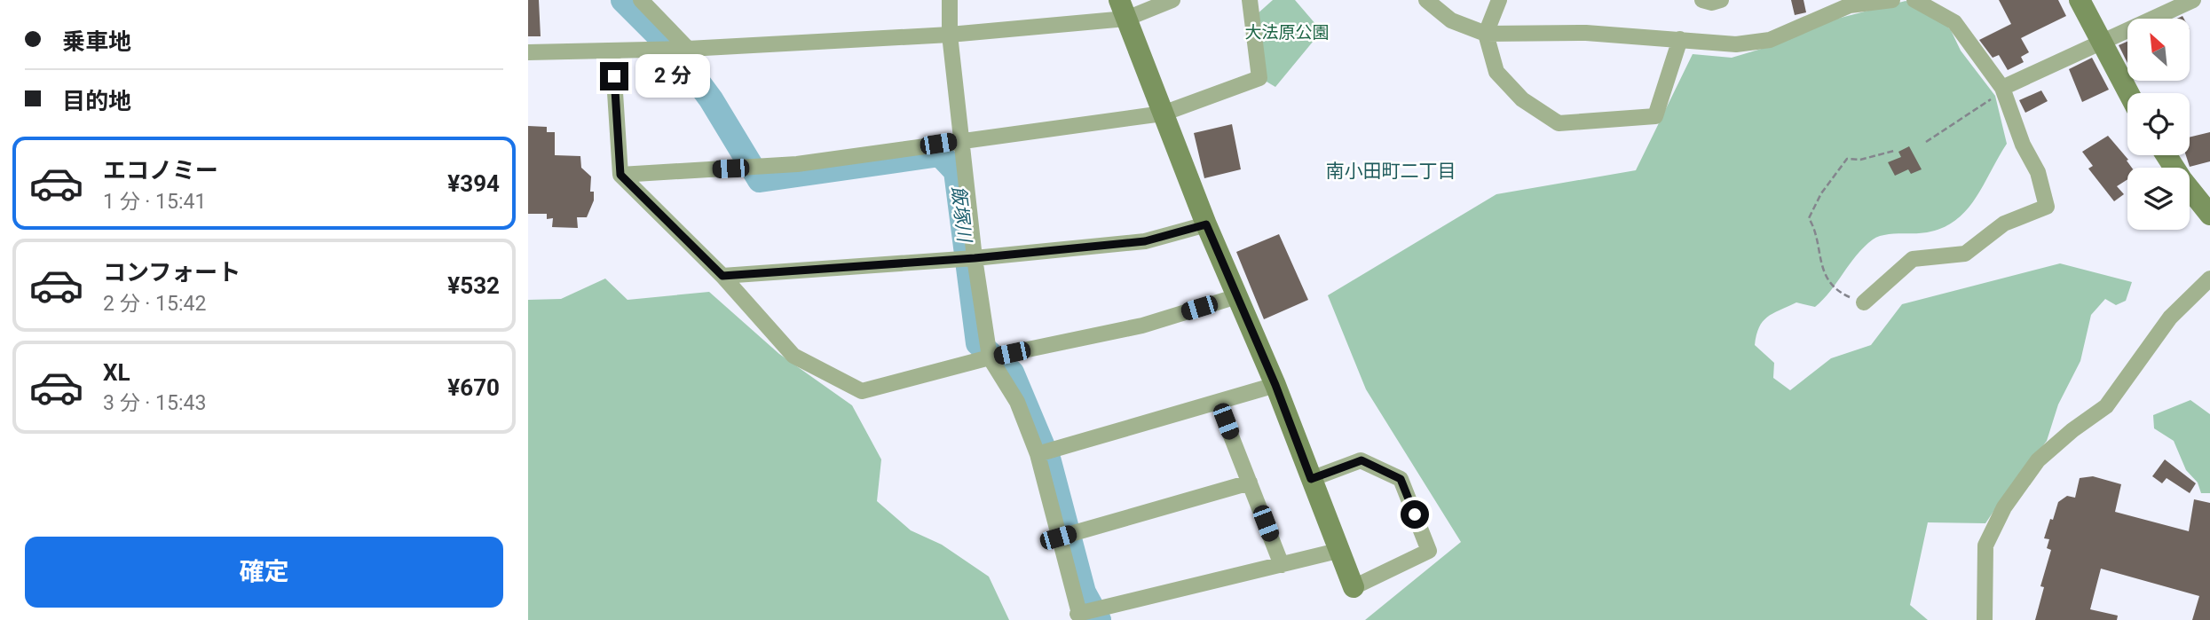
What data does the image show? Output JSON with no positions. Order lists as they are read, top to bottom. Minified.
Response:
{"districts":["南小田町二丁目"],"water":["飯塚川"],"parks":["大法原公園"],"north":"top left","page":{"banner":["乗車地","目的地"],"bubble":"2 分","list":[{"name":"エコノミー","note":"1 分 · 15:41","value":"¥394"},{"name":"コンフォート","note":"2 分 · 15:42","value":"¥532"},{"name":"XL","note":"3 分 · 15:43","value":"¥670"}],"buttons":"確定"}}
